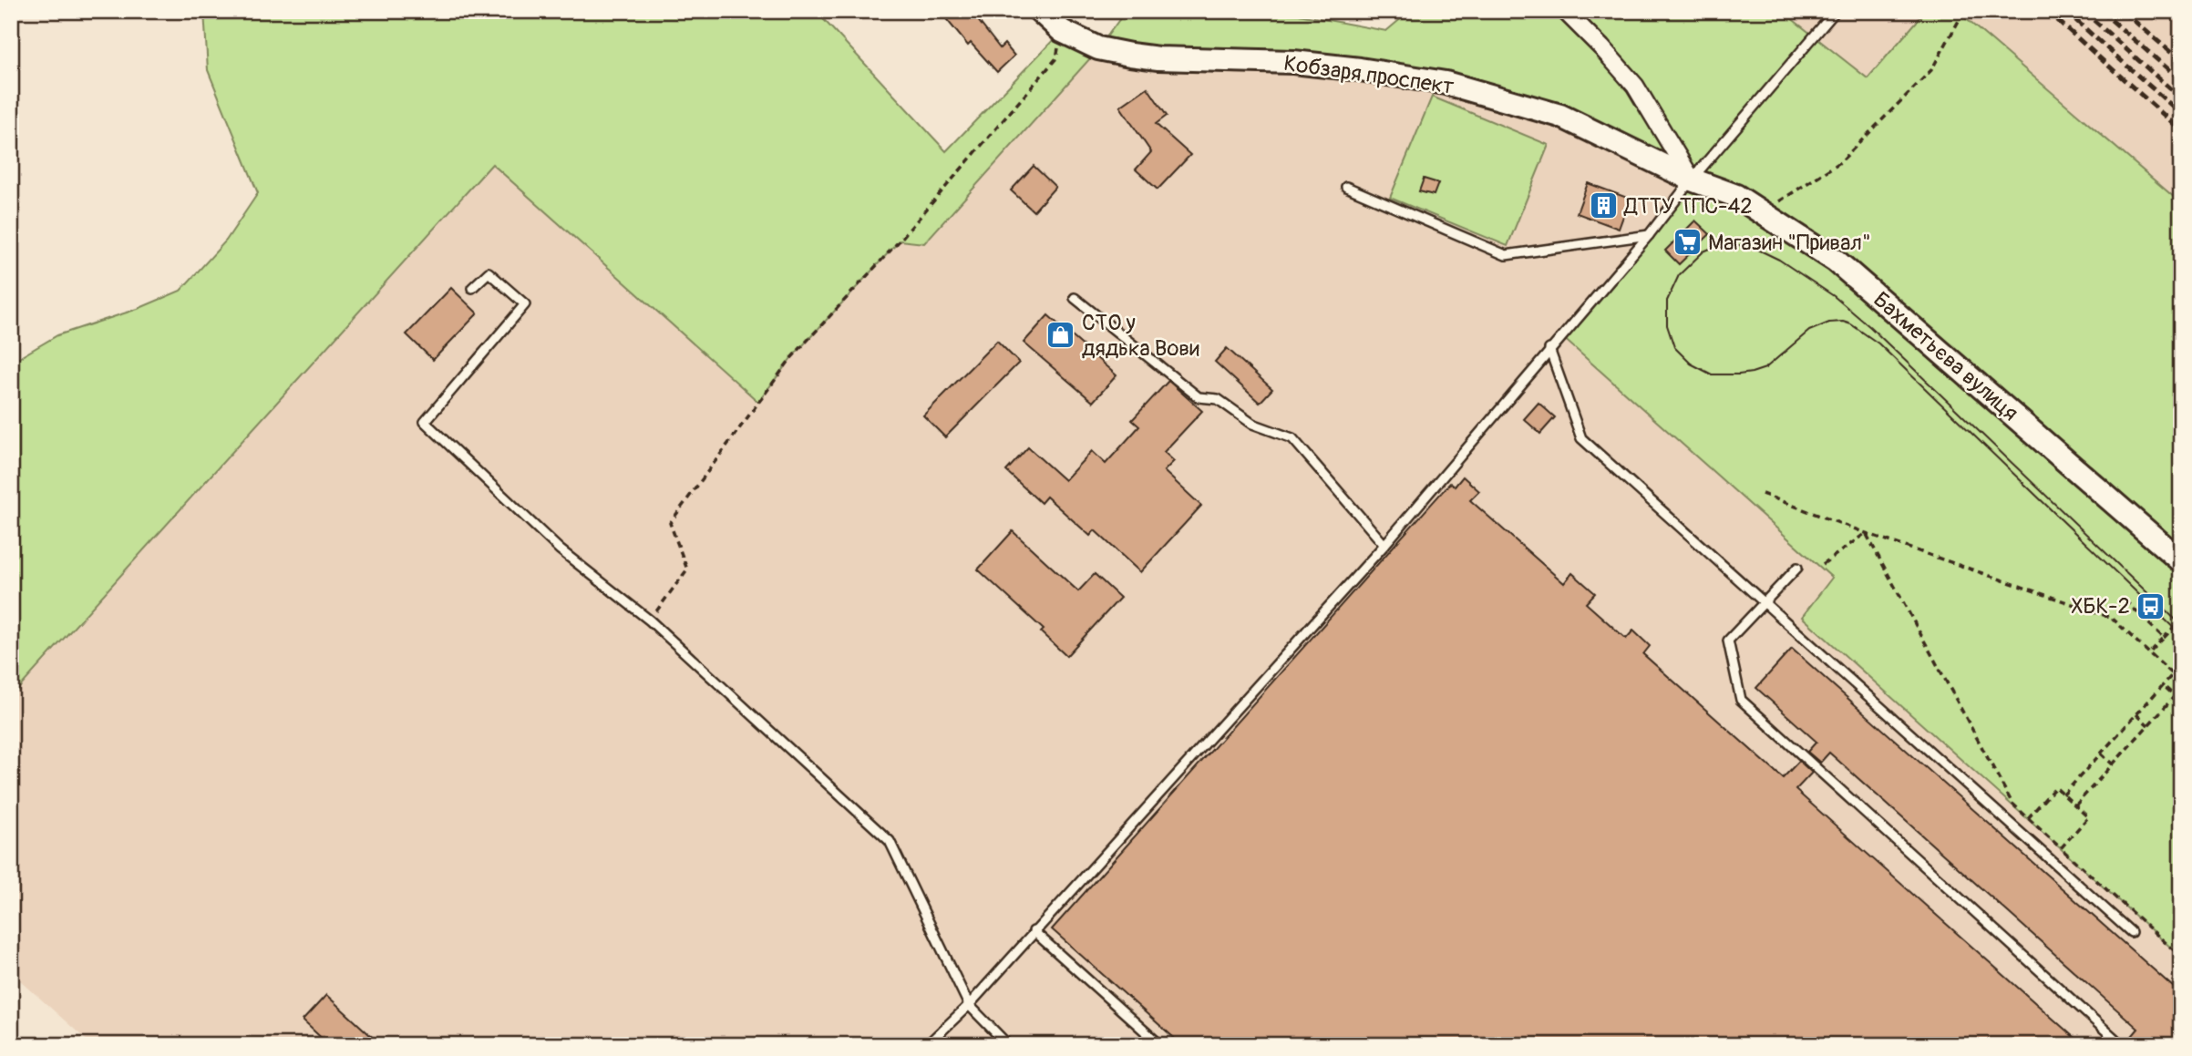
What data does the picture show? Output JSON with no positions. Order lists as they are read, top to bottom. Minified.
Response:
{"streets":{"main road":["Кобзаря проспект","Бахметьєва вулиця"]},"crossings":[["Кобзаря проспект","Бахметьєва вулиця"]],"places":{"building":["ДТТУ ТПС-42"],"supermarket":["Магазин \"Привал\""],"shop":["СТО у дядька Вови"],"bus stop":["ХБК-2"]}}
